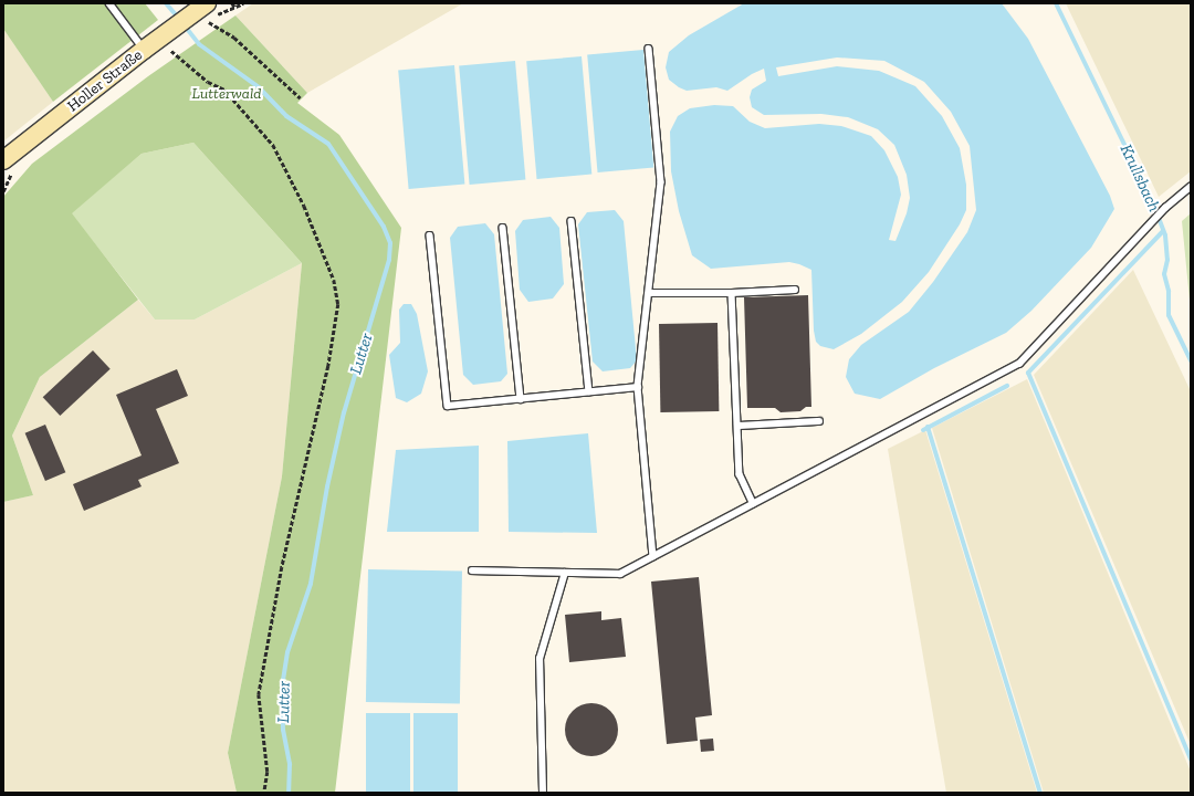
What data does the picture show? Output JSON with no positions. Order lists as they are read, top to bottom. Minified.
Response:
{"streets":{"street":["Holler Straße"]},"water":["Krullsbach","Lutter"],"parks":["Lutterwald"]}
